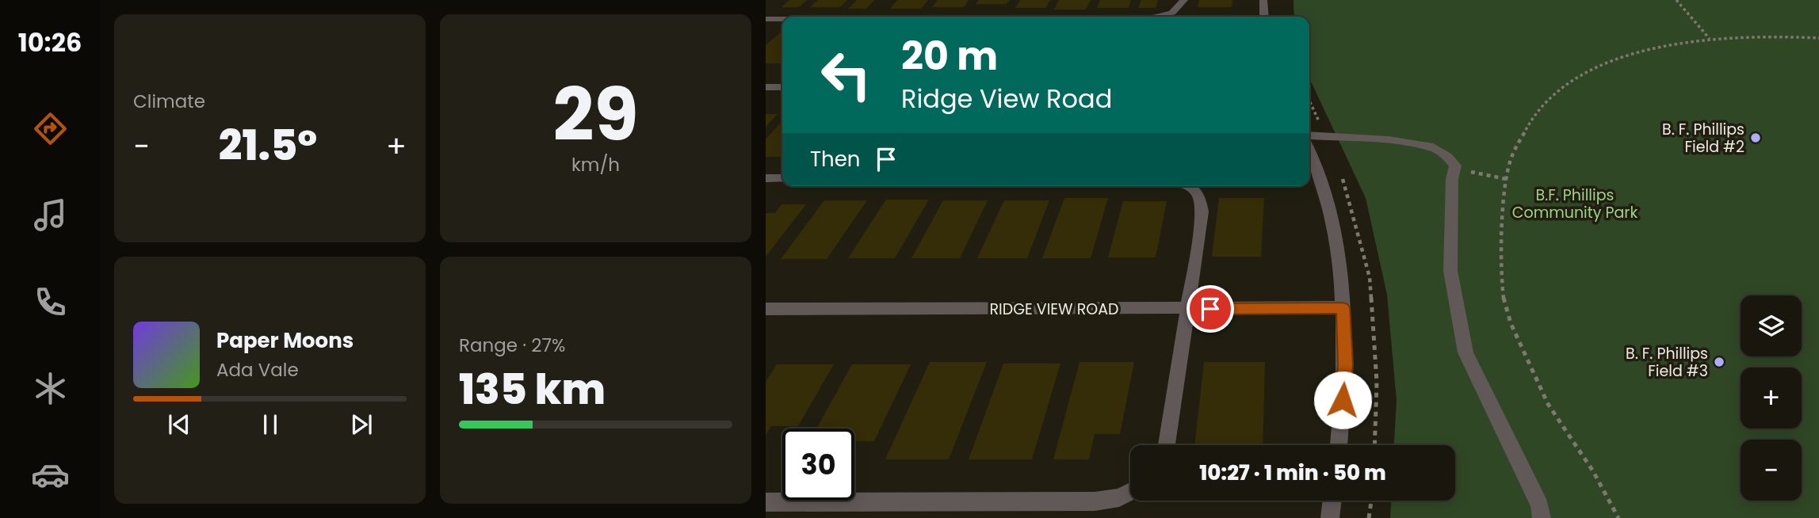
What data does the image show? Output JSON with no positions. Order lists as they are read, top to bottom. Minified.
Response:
{"streets":{"street":["RIDGE VIEW ROAD"]},"parks":["B.F. Phillips Community Park"],"places":["B. F. Phillips Field #2","B. F. Phillips Field #3"],"page":{"tabs":"10:26","tile":["Climate",["29","km/h"],["Range · 27%","135 km"]],"turn":["20 m","Ridge View Road"],"heat":["−","21.5°","+"],"then":"Then","map_buttons":["+","−"],"song":["Paper Moons","Ada Vale"],"limit":"30","trip":"10:27 · 1 min · 50 m"}}
